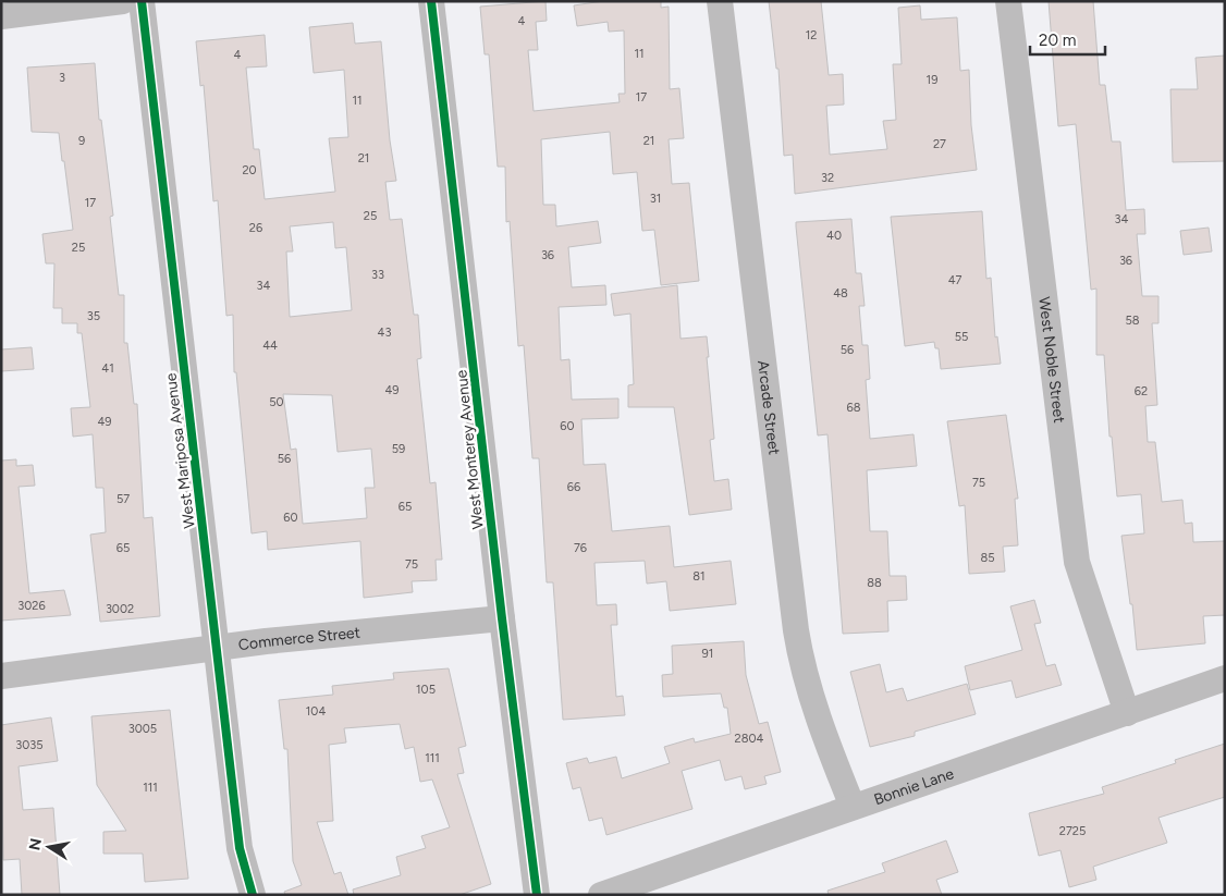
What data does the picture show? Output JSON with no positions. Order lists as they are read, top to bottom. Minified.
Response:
{"streets":{"street":["West Noble Street","Arcade Street","West Monterey Avenue","West Mariposa Avenue","Commerce Street","Bonnie Lane"]},"crossings":[["West Noble Street","Bonnie Lane"],["Arcade Street","Bonnie Lane"],["West Monterey Avenue","Commerce Street"],["West Mariposa Avenue","Commerce Street"]],"house_numbers":["4","12","11","4","3","19","17","11","9","21","27","21","20","32","31","17","25","34","26","40","25","36","36","33","47","34","48","35","58","43","55","44","56","41","49","62","50","68","49","60","59","56","75","66","57","65","60","65","76","85","75","81","88","3026","3002","91","105","104","3005","2804","3035","111","111","2725"],"scale_bar":"20 m","north":"left"}
